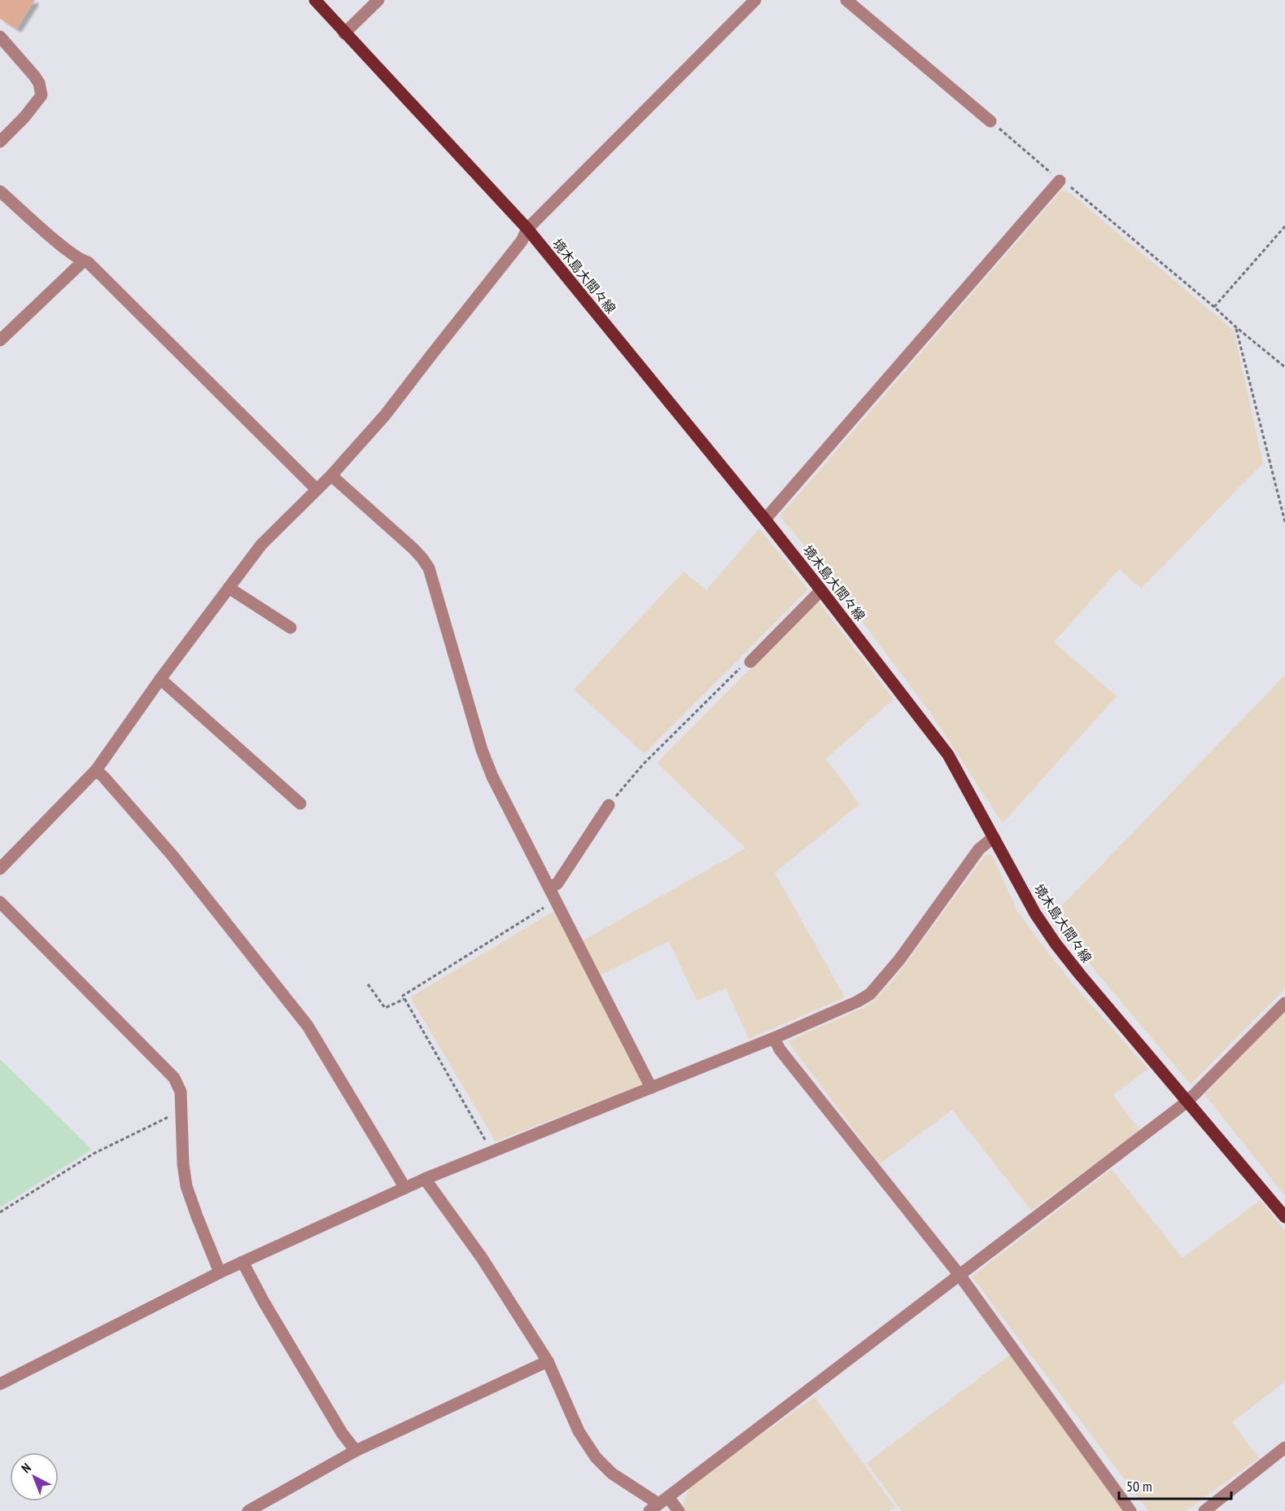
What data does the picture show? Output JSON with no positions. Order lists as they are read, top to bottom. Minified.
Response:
{"streets":{"main road":["境木島大間々線"]},"scale_bar":"50 m","north":"top left"}
